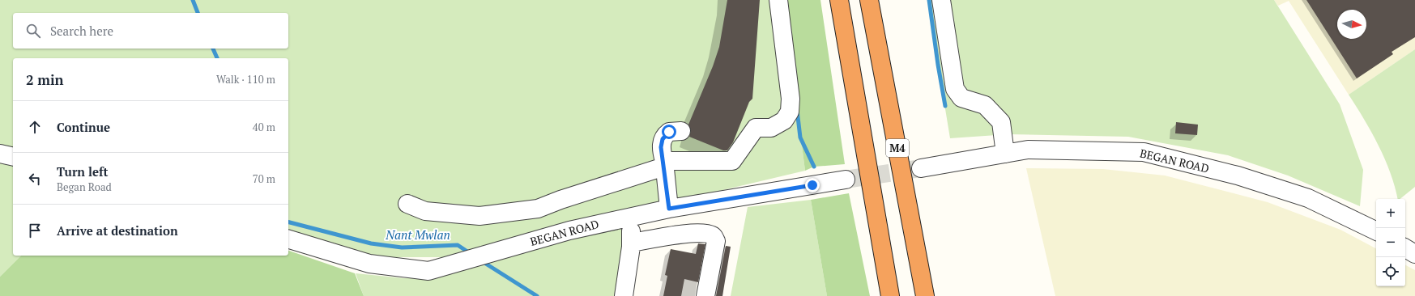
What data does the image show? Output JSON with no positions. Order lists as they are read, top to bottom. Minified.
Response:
{"streets":{"highway":["M4"],"street":["BEGAN ROAD"]},"water":["Nant Mwlan"],"north":"right","page":{"search":"Search here","heading":["2 min","Walk · 110 m"],"list":[["Continue","40 m"],["Turn left","Began Road","70 m"],"Arrive at destination"],"map_buttons":["+","−"]}}
